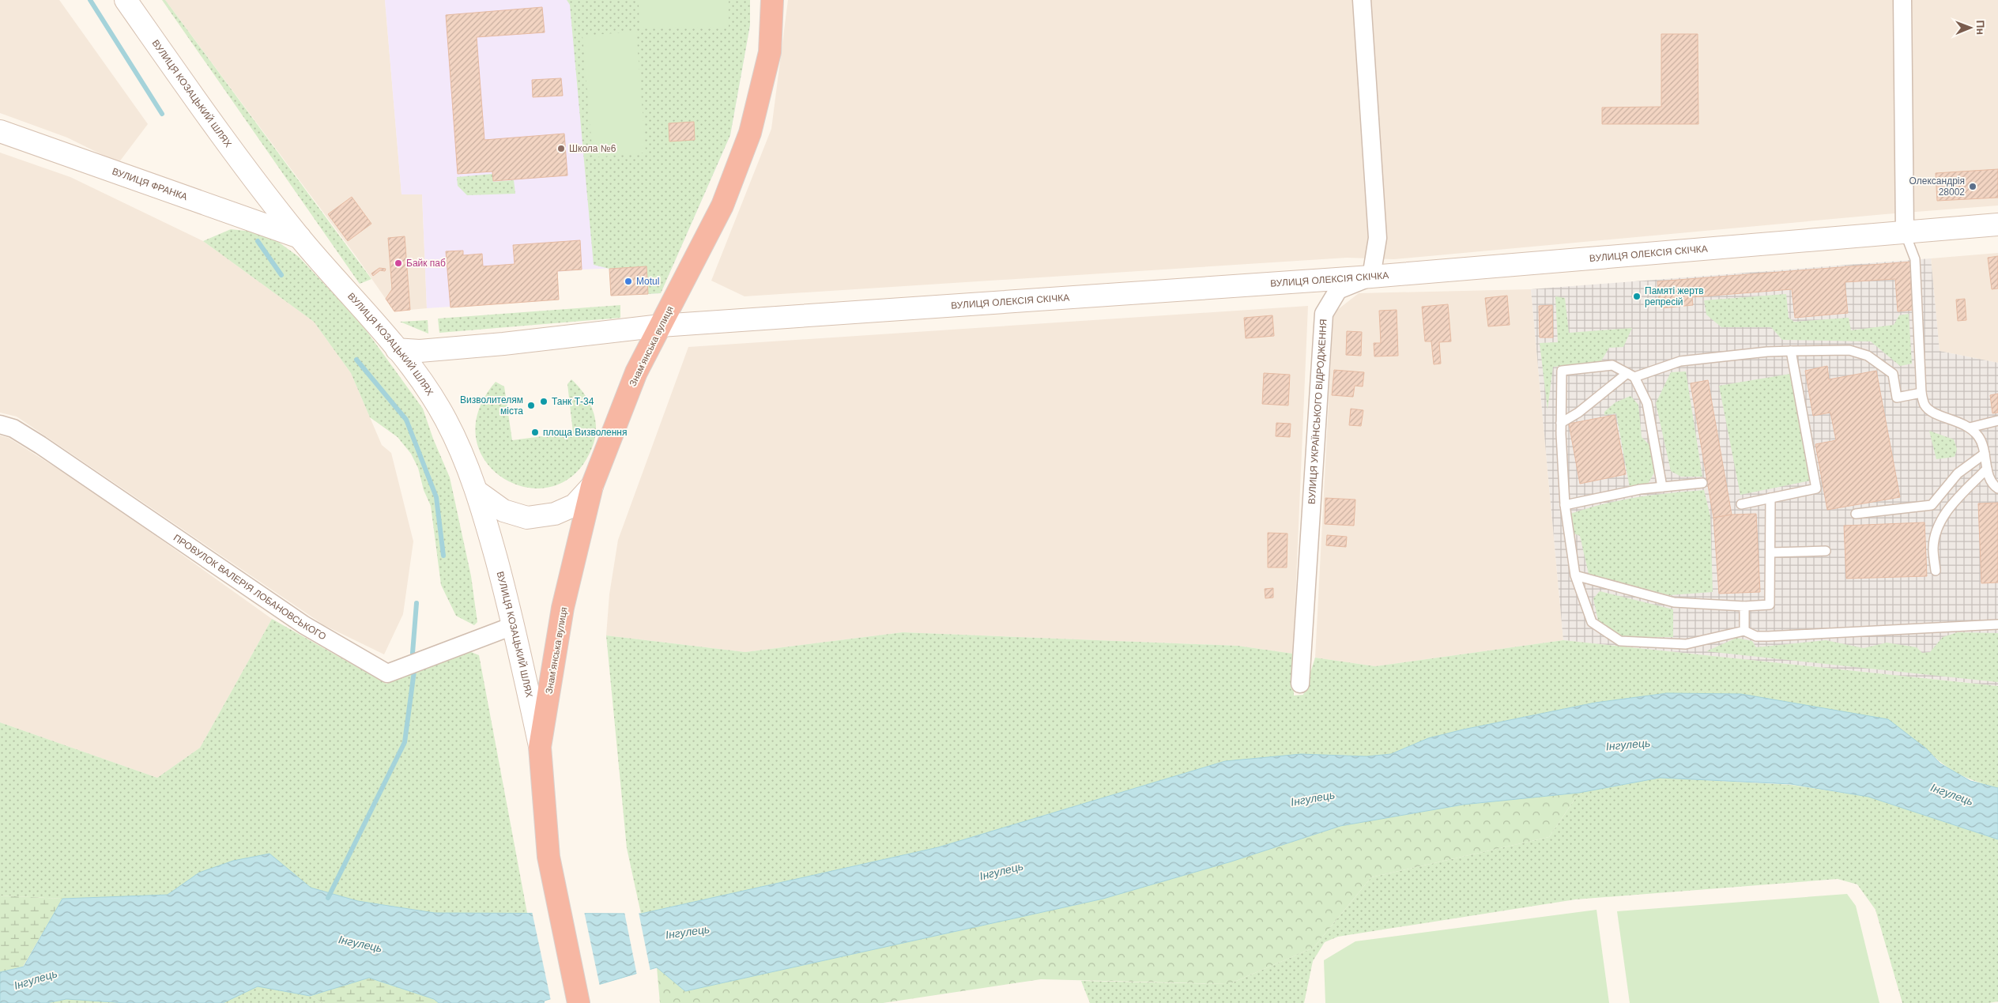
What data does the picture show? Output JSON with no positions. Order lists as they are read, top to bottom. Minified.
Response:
{"streets":{"highway":["Знамʼянська вулиця"],"street":["ВУЛИЦЯ КОЗАЦЬКИЙ ШЛЯХ","ВУЛИЦЯ ФРАНКА","ВУЛИЦЯ ОЛЕКСІЯ СКІЧКА","ВУЛИЦЯ УКРАЇНСЬКОГО ВІДРОДЖЕННЯ","ПРОВУЛОК ВАЛЕРІЯ ЛОБАНОВСЬКОГО"]},"crossings":[["ВУЛИЦЯ КОЗАЦЬКИЙ ШЛЯХ","ВУЛИЦЯ ФРАНКА"],["ВУЛИЦЯ КОЗАЦЬКИЙ ШЛЯХ","ВУЛИЦЯ ОЛЕКСІЯ СКІЧКА"],["ВУЛИЦЯ КОЗАЦЬКИЙ ШЛЯХ","Знамʼянська вулиця"],["ВУЛИЦЯ КОЗАЦЬКИЙ ШЛЯХ","ПРОВУЛОК ВАЛЕРІЯ ЛОБАНОВСЬКОГО"],["ВУЛИЦЯ ОЛЕКСІЯ СКІЧКА","Знамʼянська вулиця"],["ВУЛИЦЯ ОЛЕКСІЯ СКІЧКА","ВУЛИЦЯ УКРАЇНСЬКОГО ВІДРОДЖЕННЯ"]],"water":["Інгулець"],"places":["Школа №6","Олександрія 28002","Байк паб","Motul","Памяті жертв репресій","Танк Т-34","Визволителям міста","площа Визволення"],"north":"right"}
